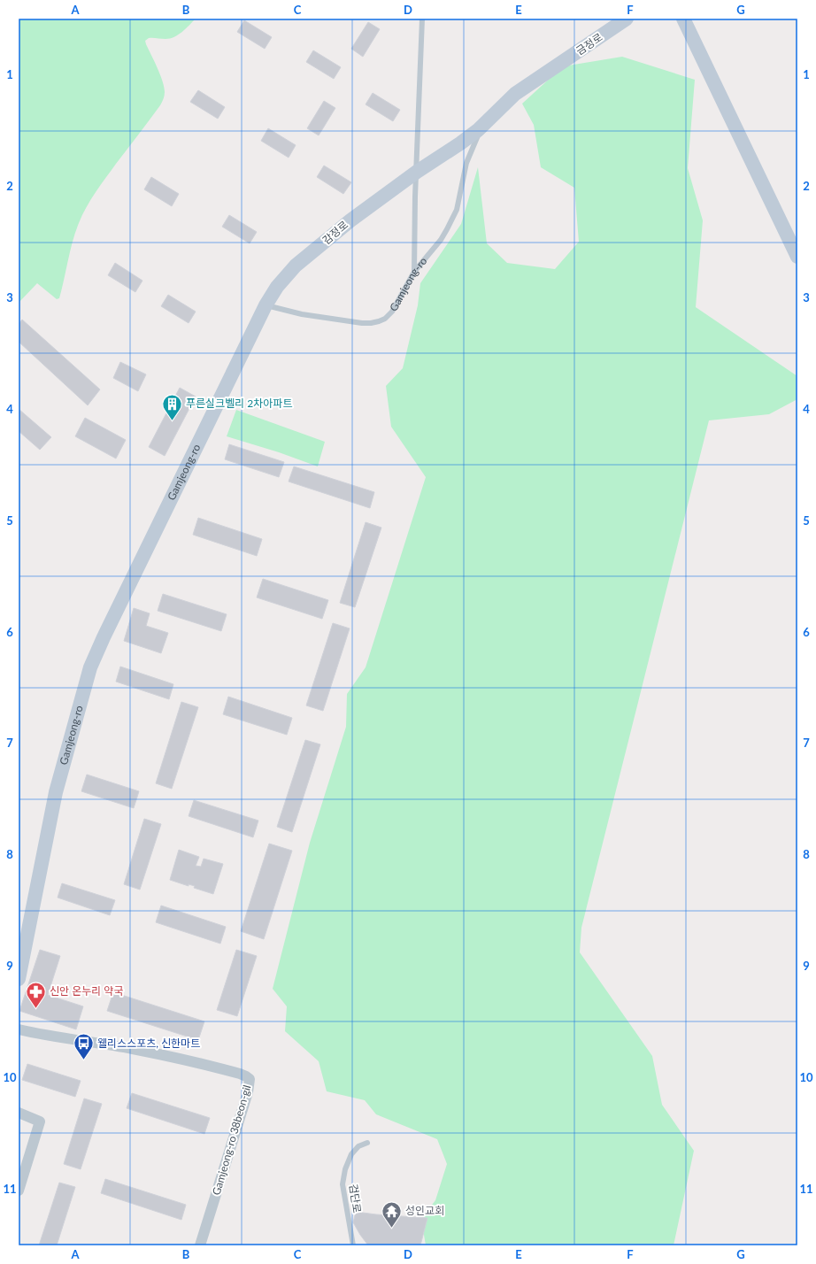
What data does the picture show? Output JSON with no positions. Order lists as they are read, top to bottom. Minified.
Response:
{"streets":{"street":["금정로","감정로","Gamjeong-ro","Gamjeong-ro 38beon-gil"],"lane":["검단로"]},"crossings":[["금정로","감정로"],["감정로","Gamjeong-ro"]],"places":{"building":["푸른실크벨리 2차아파트"],"pharmacy":["신안 온누리 약국"],"bus stop":["웰리스스포츠, 신한마트"],"temple":["성인교회"]},"grid":{"columns":["A","B","C","D","E","F","G"],"rows":["1","2","3","4","5","6","7","8","9","10","11"]}}
